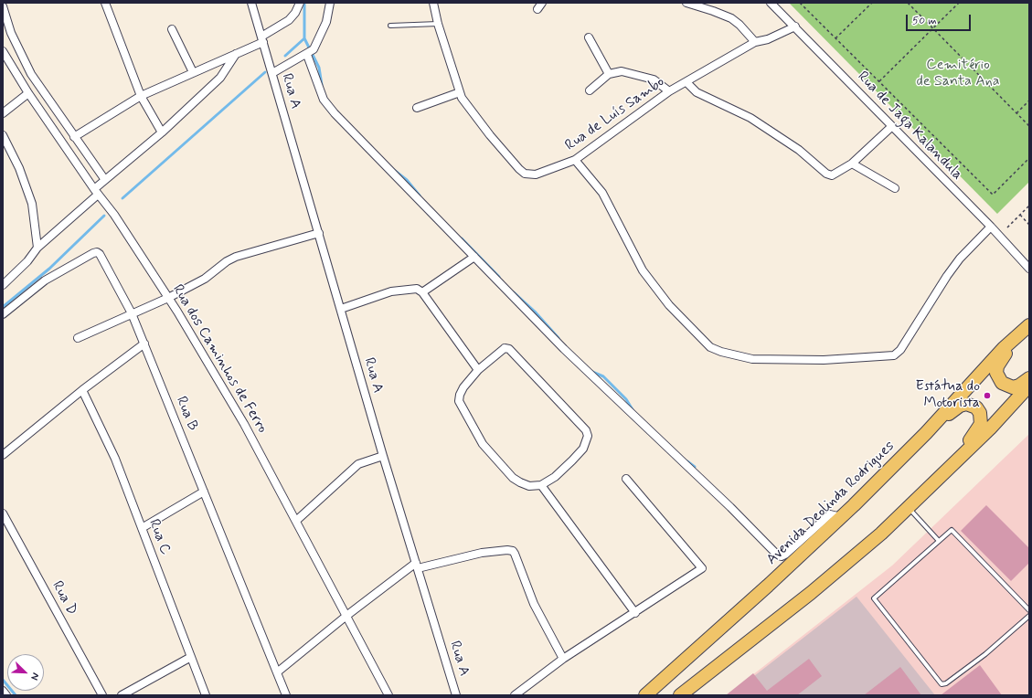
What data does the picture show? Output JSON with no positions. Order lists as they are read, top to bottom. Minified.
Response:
{"streets":{"highway":["Avenida Deolinda Rodrigues"],"street":["Rua A","Rua de Luís Sambo","Rua de Jaga Kalandula","Rua dos Caminhos de Ferro","Rua B","Rua C","Rua D"]},"crossings":[["Rua de Luís Sambo","Rua de Jaga Kalandula"]],"parks":["Cemitério de Santa Ana"],"places":["Estátua do Motorista"],"scale_bar":"50 m","north":"bottom right"}
